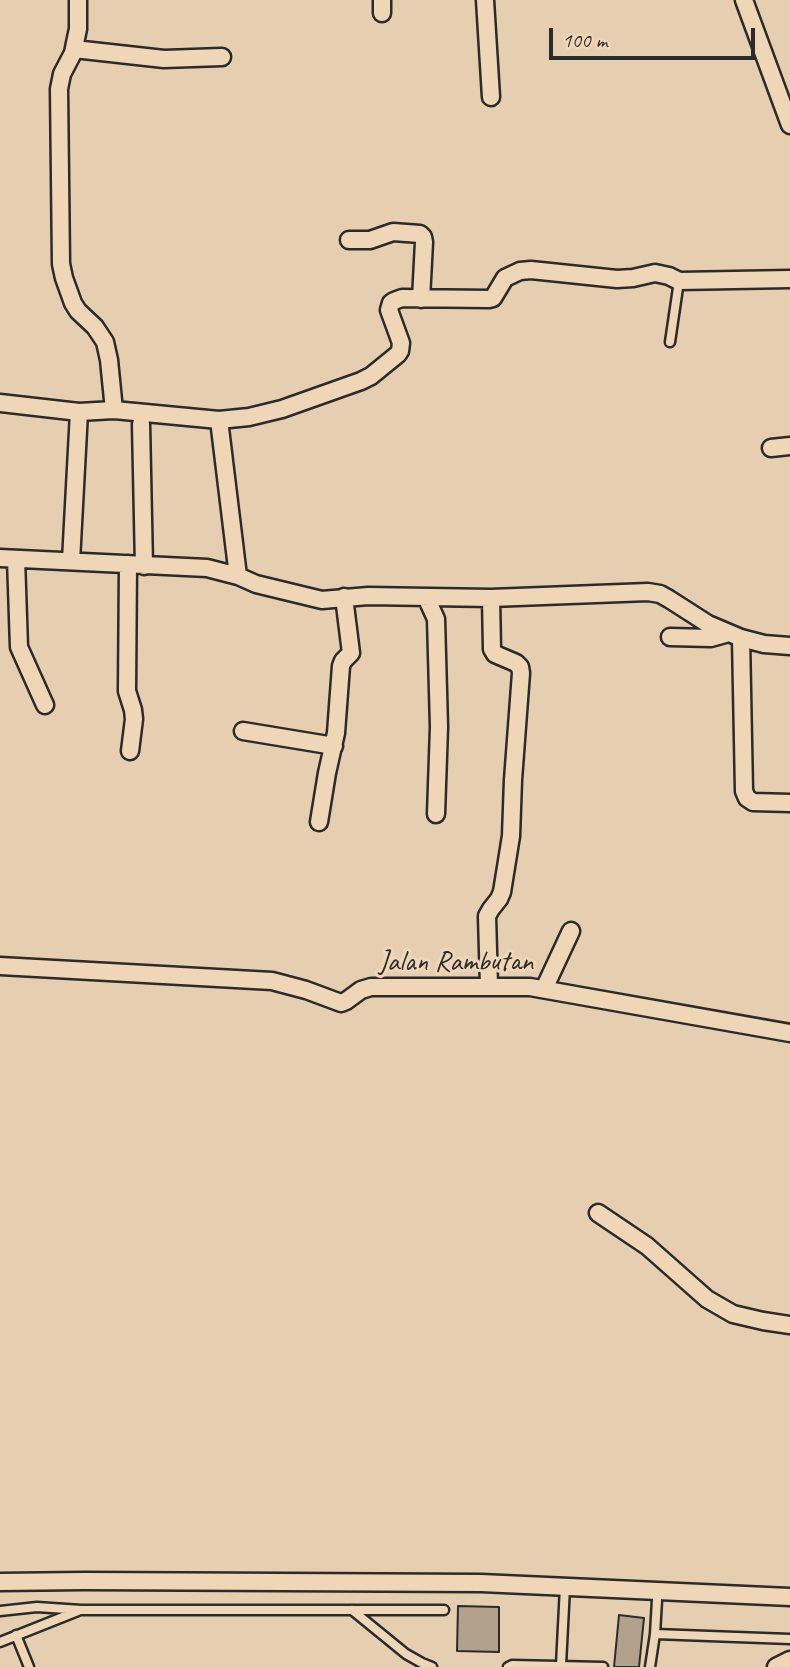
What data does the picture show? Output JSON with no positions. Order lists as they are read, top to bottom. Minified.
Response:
{"streets":{"street":["Jalan Rambutan"]},"scale_bar":"100 m"}
